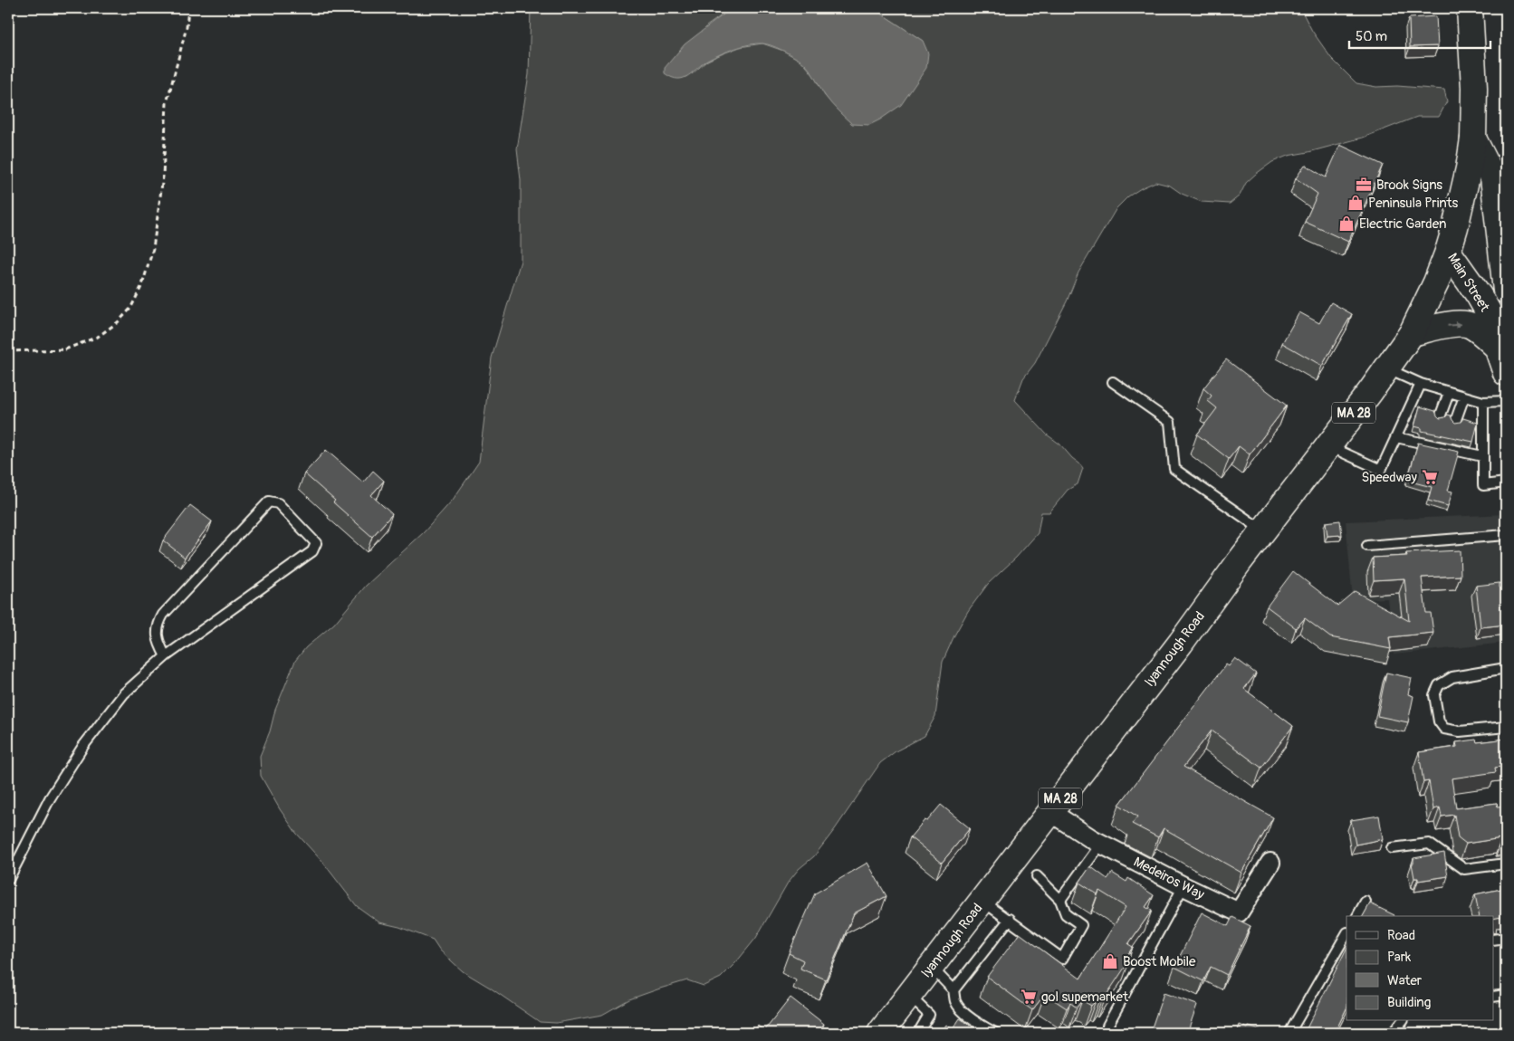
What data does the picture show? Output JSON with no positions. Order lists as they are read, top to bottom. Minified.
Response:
{"streets":{"main road":["Main Street","MA 28","Iyannough Road"],"street":["Medeiros Way"]},"crossings":[["Main Street","Iyannough Road"],["Iyannough Road","Medeiros Way"]],"places":{"office":["Brook Signs"],"shop":["Peninsula Prints","Electric Garden","Boost Mobile"],"supermarket":["Speedway","gol supemarket"]},"legend":["Road","Park","Water","Building"],"scale_bar":"50 m"}
